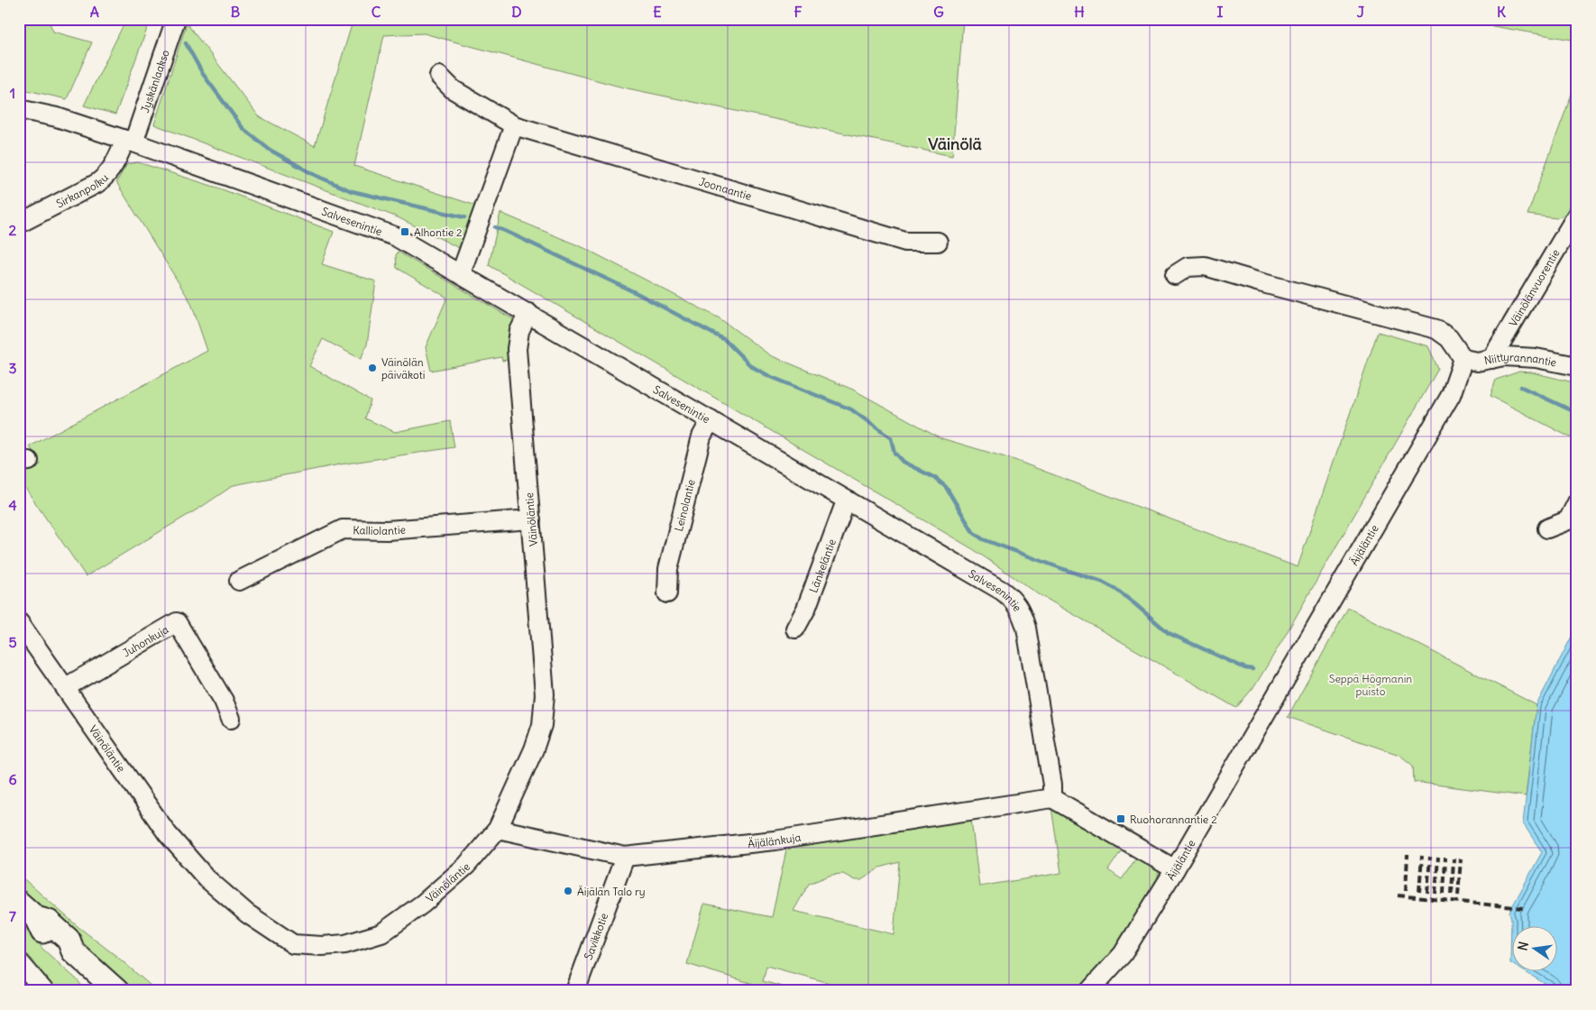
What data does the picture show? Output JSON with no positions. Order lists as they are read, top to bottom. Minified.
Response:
{"streets":{"street":["Jyskänlaakso","Joonaantie","Sirkanpolku","Salvesenintie","Väinölänvuorentie","Niittyrannantie","Leinolantie","Väinöläntie","Kalliolantie","Äijäläntie","Länkeläntie","Juhonkuja","Äijälänkuja","Savikkotie"]},"crossings":[["Jyskänlaakso","Sirkanpolku"],["Jyskänlaakso","Salvesenintie"],["Sirkanpolku","Salvesenintie"],["Salvesenintie","Leinolantie"],["Salvesenintie","Väinöläntie"],["Salvesenintie","Länkeläntie"],["Salvesenintie","Äijälänkuja"],["Väinölänvuorentie","Niittyrannantie"],["Niittyrannantie","Äijäläntie"],["Väinöläntie","Kalliolantie"],["Väinöläntie","Juhonkuja"],["Väinöläntie","Äijälänkuja"],["Äijälänkuja","Savikkotie"]],"districts":["Väinölä"],"parks":["Seppä Högmanin puisto"],"places":{"transit":["Alhontie 2","Ruohorannantie 2"],"other":["Väinölän päiväkoti","Äijälän Talo ry"]},"north":"left","grid":{"columns":["A","B","C","D","E","F","G","H","I","J","K"],"rows":["1","2","3","4","5","6","7"]}}
